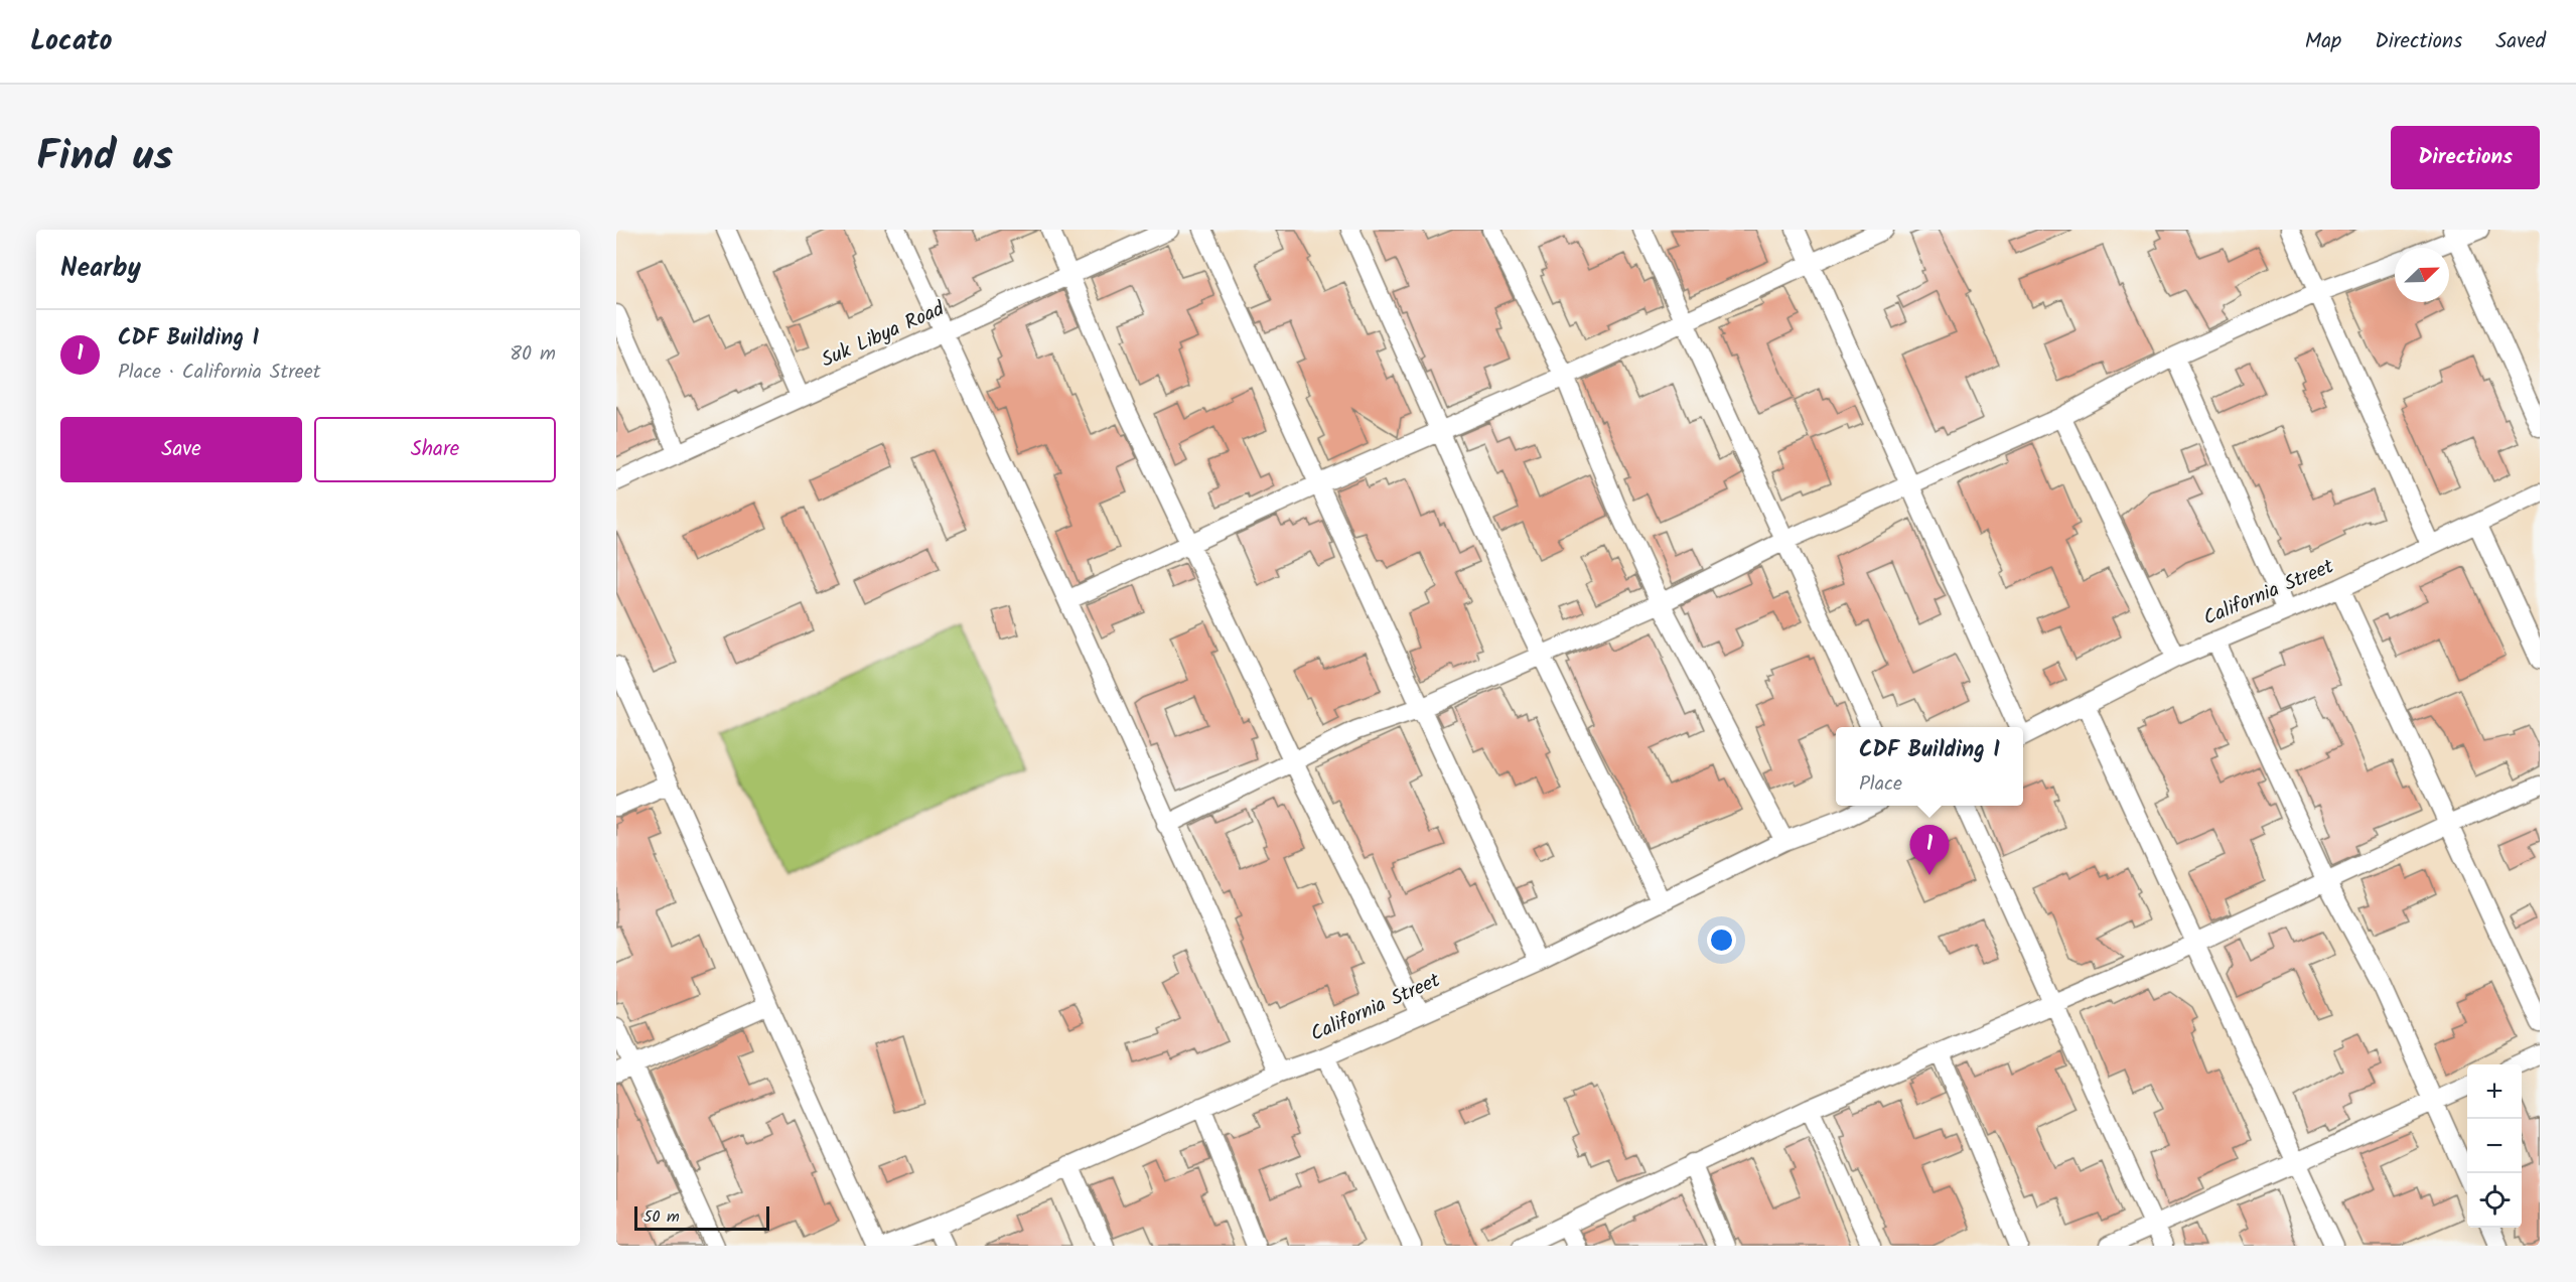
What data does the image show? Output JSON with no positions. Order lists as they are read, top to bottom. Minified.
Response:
{"streets":{"street":["Suk Libya Road","California Street"]},"scale_bar":"50 m","north":"top right","page":{"header":"Locato","nav":["Map","Directions","Saved"],"title":"Find us","buttons":["Directions",["Save","Share"]],"heading":"Nearby","list":[{"mark":"1","name":"CDF Building I","note":"Place · California Street","value":"80 m"}],"popup":["CDF Building I","Place"],"pins":"1","map_buttons":["+","−"],"scale":"50 m"}}
